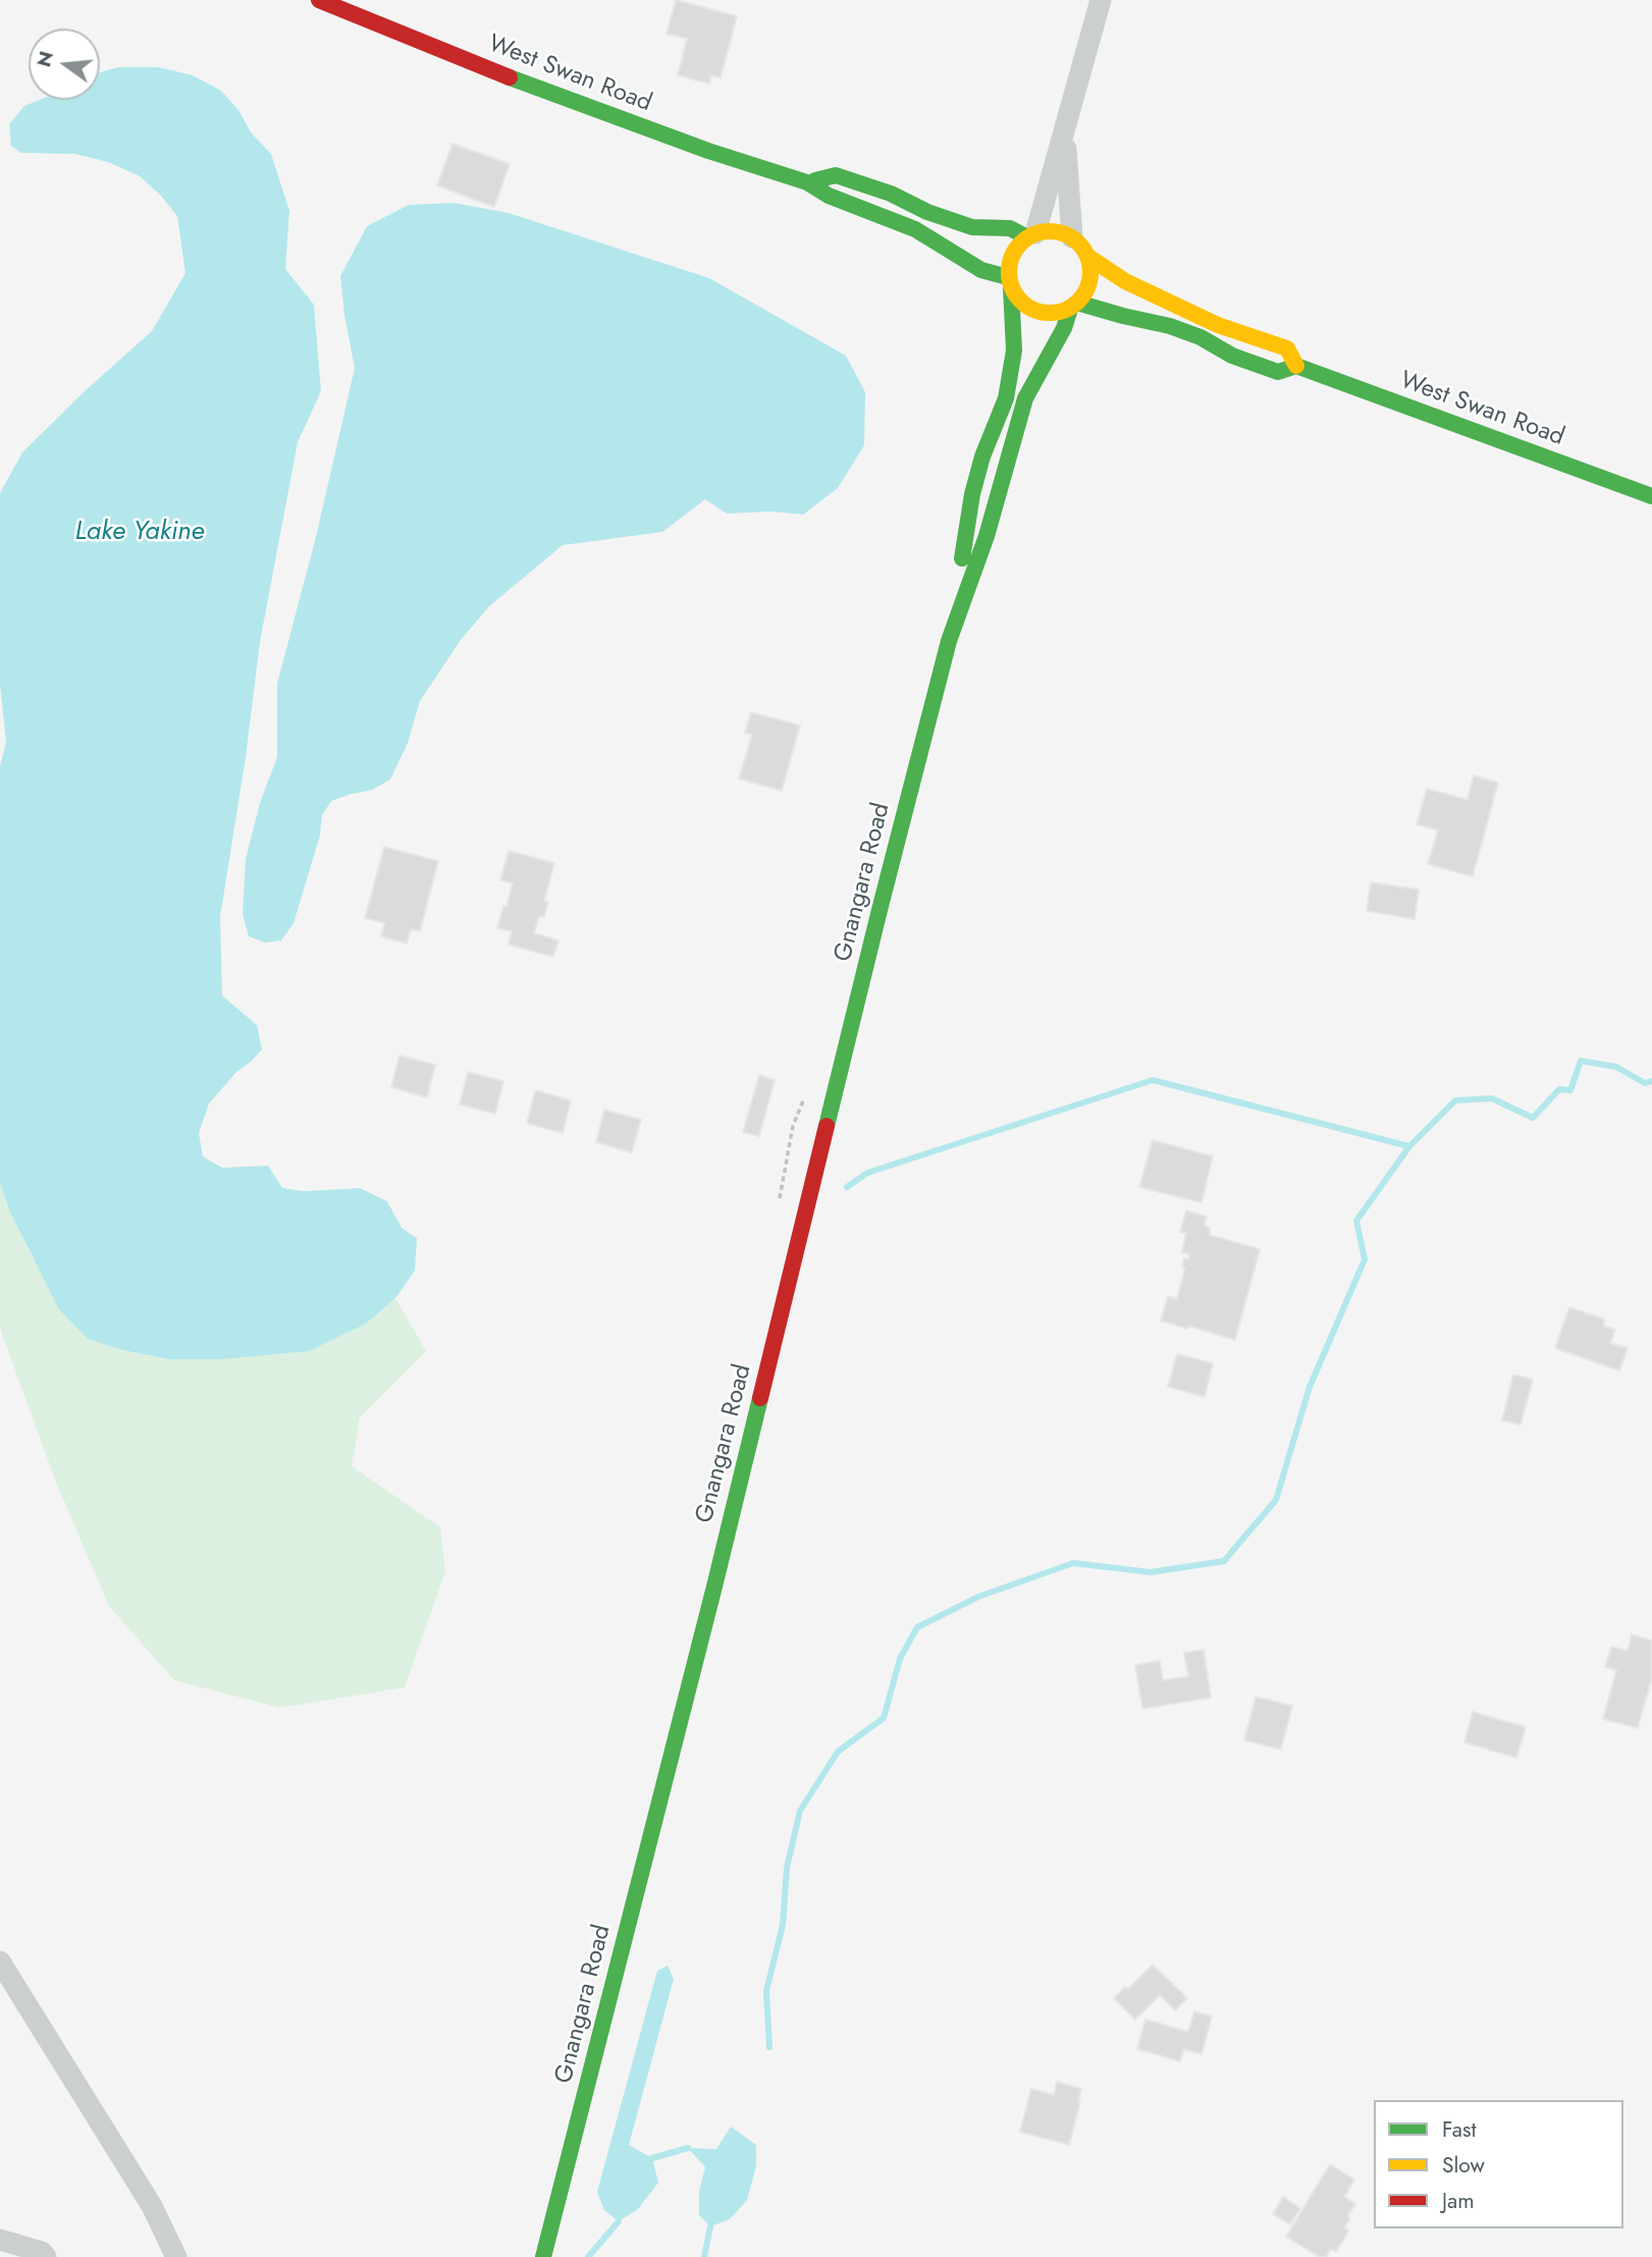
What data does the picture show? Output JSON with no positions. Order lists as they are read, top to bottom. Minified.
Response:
{"streets":{"main road":["West Swan Road","Gnangara Road"]},"crossings":[["West Swan Road","Gnangara Road"]],"water":["Lake Yakine"],"legend":["Fast","Slow","Jam"],"north":"left"}
